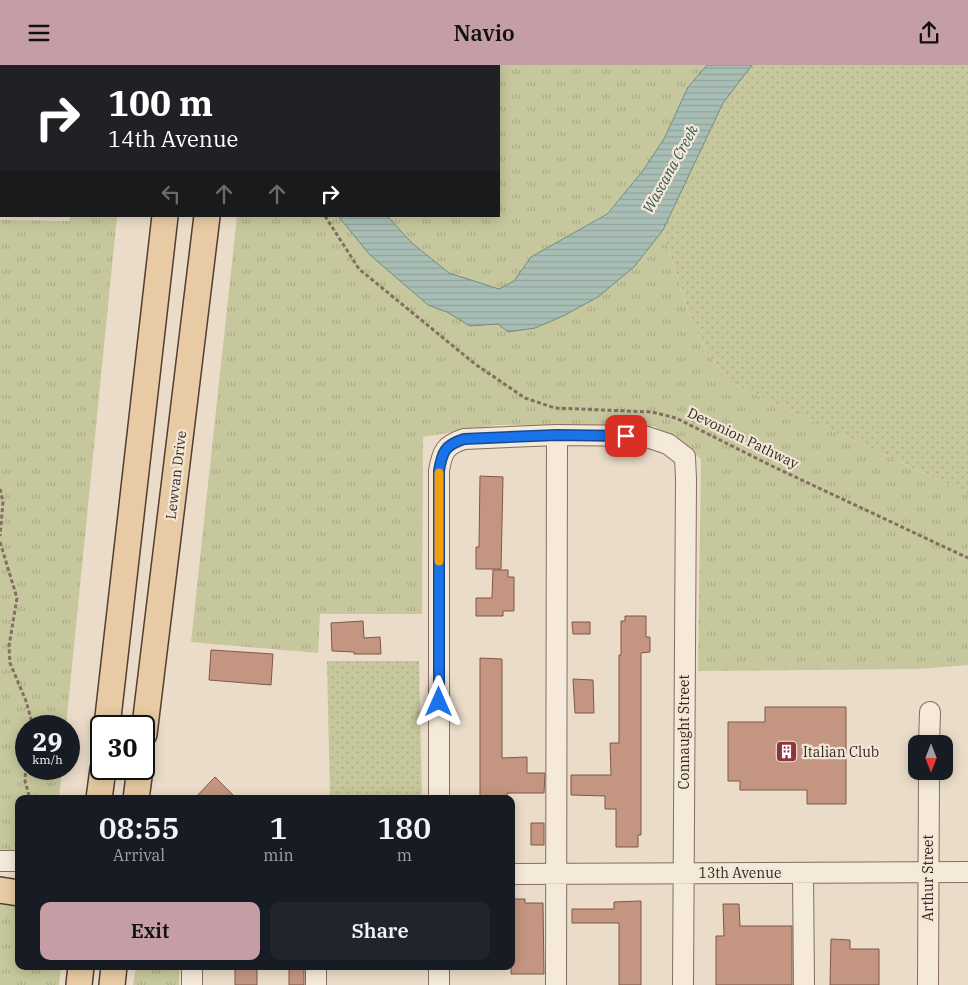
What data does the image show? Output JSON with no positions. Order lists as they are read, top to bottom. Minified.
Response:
{"streets":{"main road":["Lewvan Drive"],"street":["Connaught Street","13th Avenue","Arthur Street"],"path":["Devonion Pathway"]},"crossings":[["Connaught Street","13th Avenue"],["13th Avenue","Arthur Street"]],"water":["Wascana Creek"],"places":{"building":["Italian Club"]},"north":"bottom","page":{"header":"Navio","turn":["100 m","14th Avenue"],"speed":"29 km/h","limit":"30","eta":["08:55","Arrival","1","min","180","m"],"buttons":["Exit","Share"]}}
